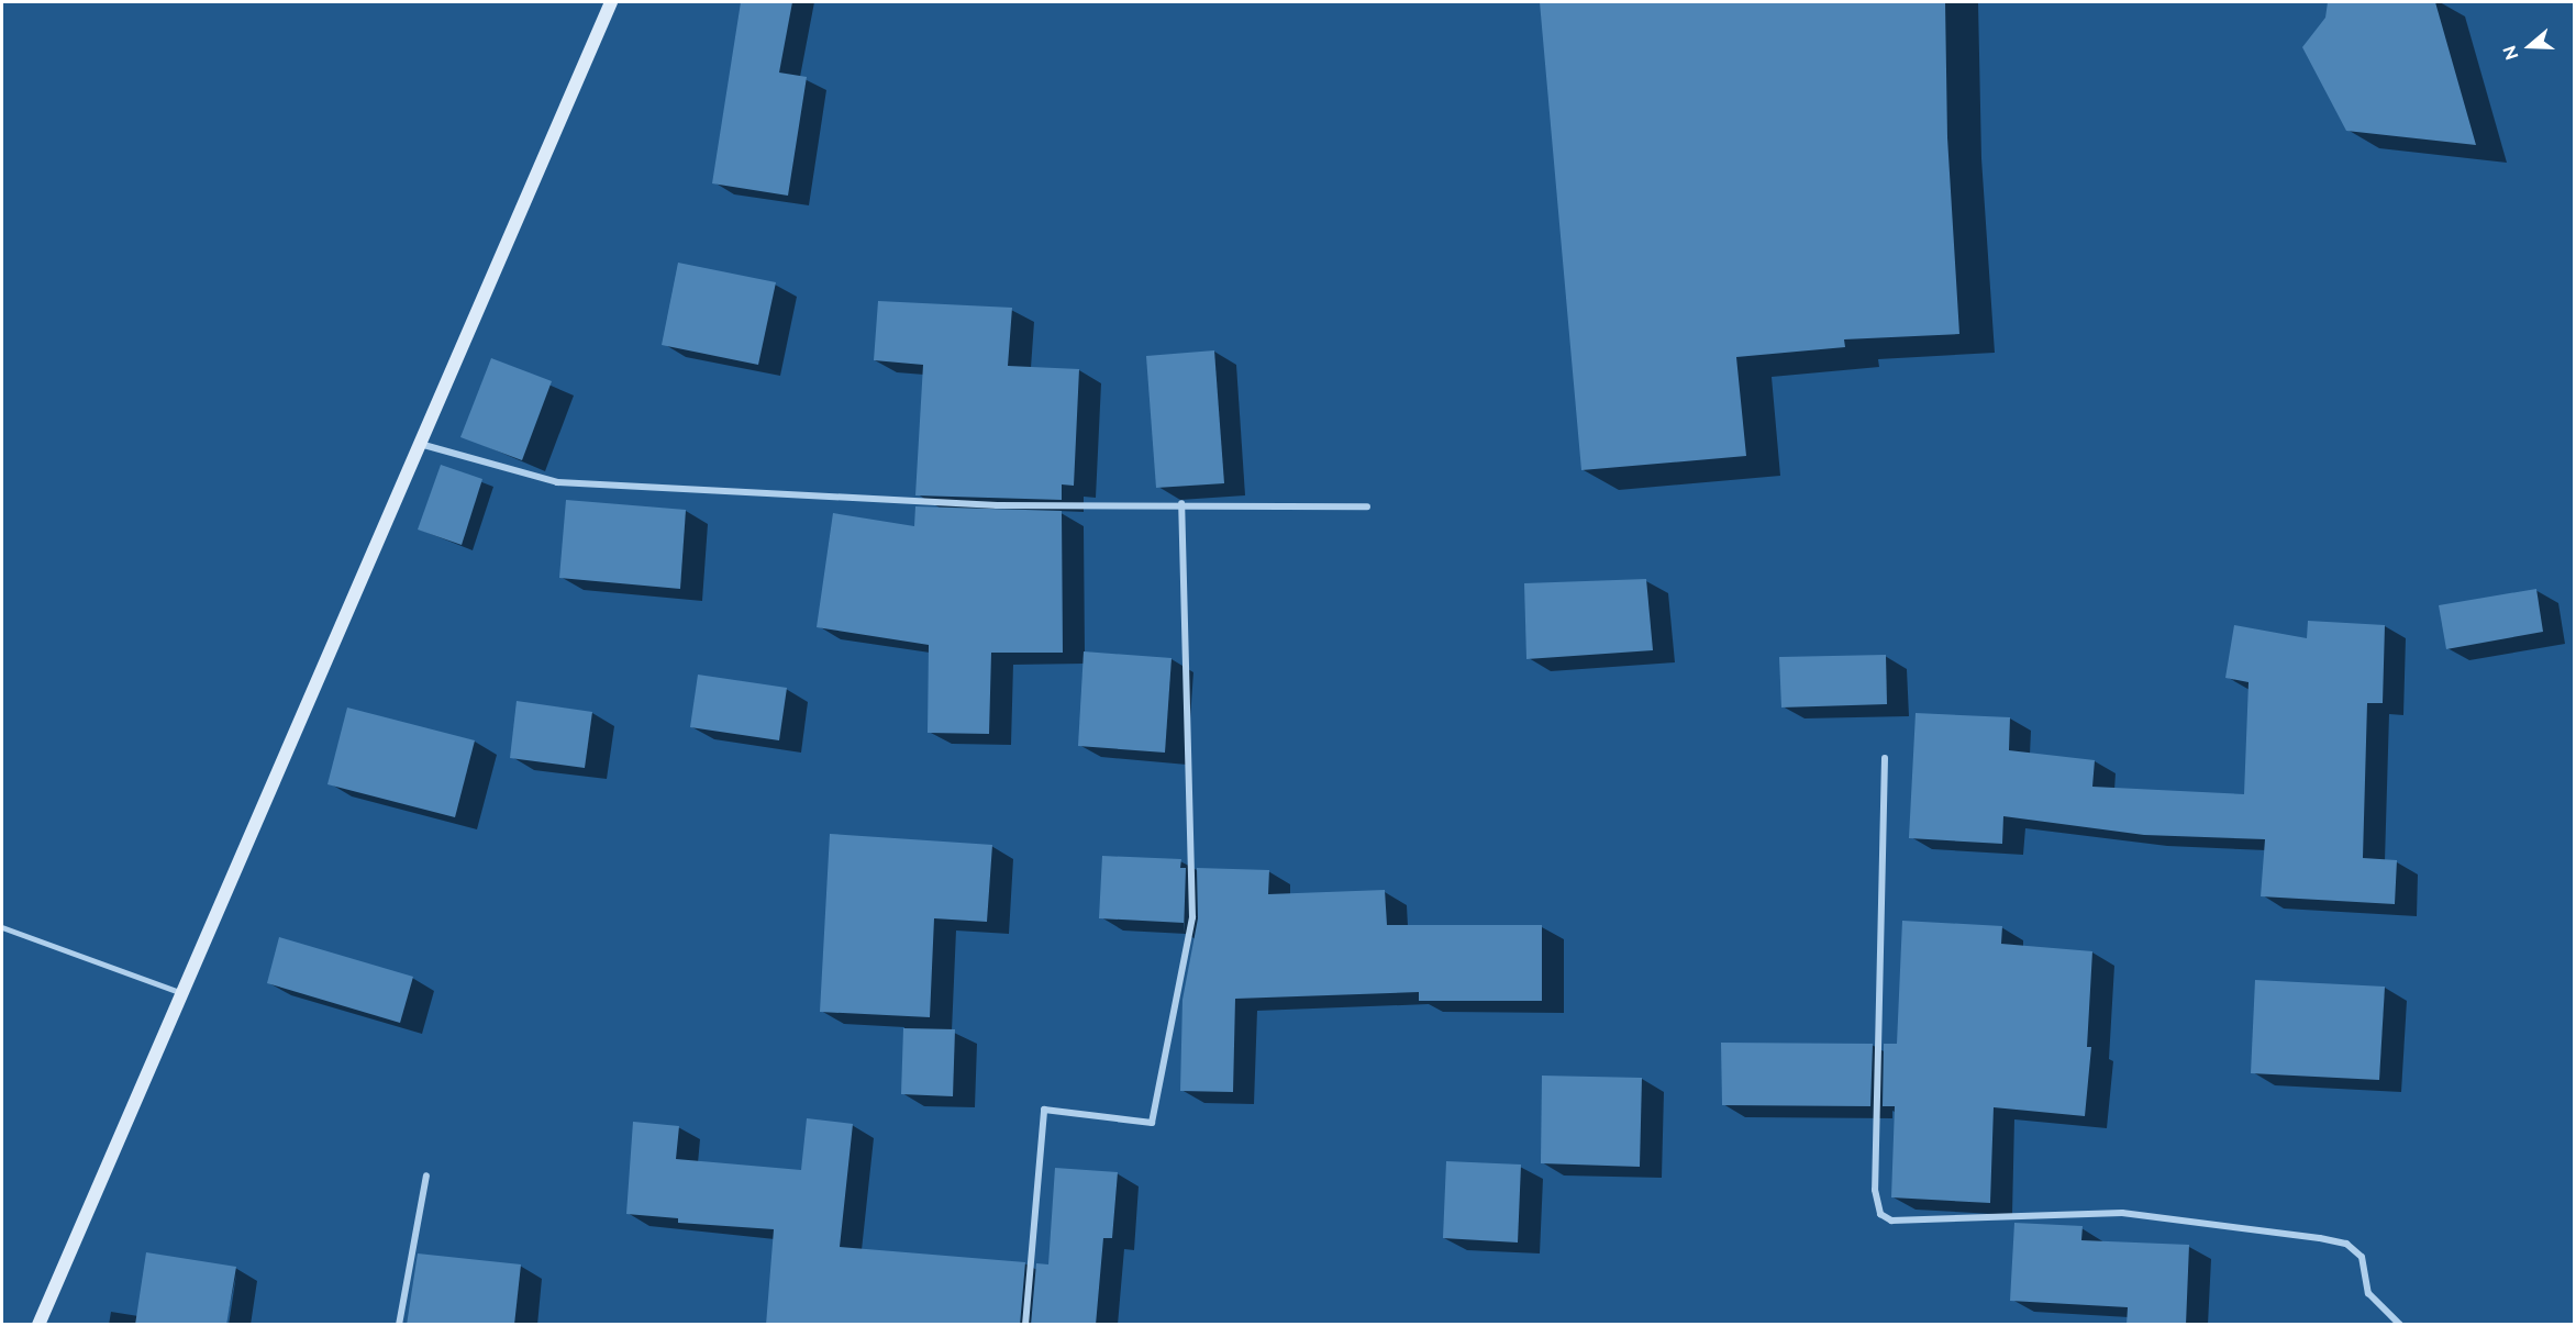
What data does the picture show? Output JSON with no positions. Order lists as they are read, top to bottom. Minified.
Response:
{"north":"left"}
